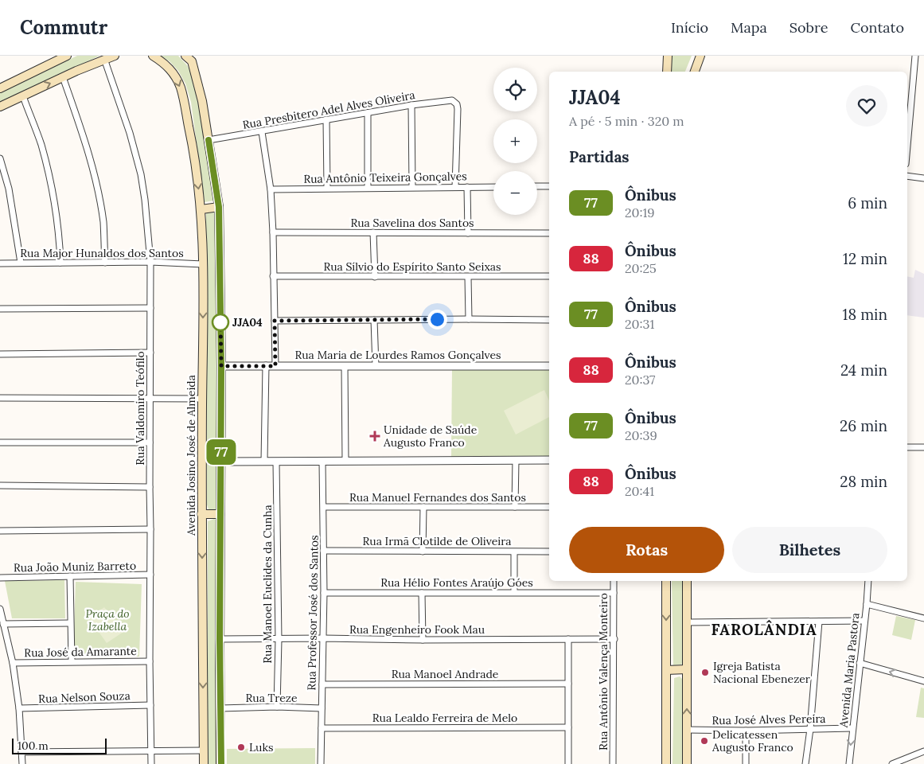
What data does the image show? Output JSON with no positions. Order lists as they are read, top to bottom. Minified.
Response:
{"streets":{"main road":["Avenida Josino José de Almeida"],"street":["Rua Presbitero Adel Alves Oliveira","Rua Antônio Teixeira Gonçalves","Rua Savelina dos Santos","Rua Major Hunaldos dos Santos","Rua Sílvio do Espírito Santo Seixas","Rua Maria de Lourdes Ramos Gonçalves","Rua Valdomiro Teófilo","Rua Manuel Fernandes dos Santos","Rua Irmã Clotilde de Oliveira","Rua João Muniz Barreto","Rua Hélio Fontes Araújo Góes","Rua Manoel Euclides da Cunha","Rua Professor José dos Santos","Rua Engenheiro Fook Mau","Rua José da Amarante","Avenida Maria Pastora","Rua Antônio Valença Monteiro","Rua Manoel Andrade","Rua Nelson Souza","Rua Treze","Rua Lealdo Ferreira de Melo","Rua José Alves Pereira"]},"crossings":[["Rua Presbitero Adel Alves Oliveira","Rua Antônio Teixeira Gonçalves"],["Rua Major Hunaldos dos Santos","Rua Valdomiro Teófilo"],["Rua Major Hunaldos dos Santos","Avenida Josino José de Almeida"],["Rua Valdomiro Teófilo","Rua João Muniz Barreto"],["Rua Valdomiro Teófilo","Rua José da Amarante"],["Rua Valdomiro Teófilo","Rua Nelson Souza"],["Rua Manuel Fernandes dos Santos","Rua Professor José dos Santos"],["Rua Irmã Clotilde de Oliveira","Rua Professor José dos Santos"],["Rua Hélio Fontes Araújo Góes","Rua Professor José dos Santos"],["Rua Hélio Fontes Araújo Góes","Rua Antônio Valença Monteiro"],["Rua Manoel Euclides da Cunha","Rua Engenheiro Fook Mau"],["Rua Manoel Euclides da Cunha","Rua Treze"],["Rua Professor José dos Santos","Rua Engenheiro Fook Mau"],["Rua Professor José dos Santos","Rua Manoel Andrade"],["Rua Professor José dos Santos","Rua Treze"],["Rua Professor José dos Santos","Rua Lealdo Ferreira de Melo"],["Rua Engenheiro Fook Mau","Rua Antônio Valença Monteiro"],["Avenida Maria Pastora","Rua José Alves Pereira"]],"districts":["FAROLÂNDIA"],"parks":["Praça do Izabella"],"places":{"other":["JJA04","Igreja Batista Nacional Ebenezer","Delicatessen Augusto Franco","Luks"],"health":["Unidade de Saúde Augusto Franco"]},"lines":["bus line 77"],"scale_bar":"100 m","page":{"header":"Commutr","nav":["Início","Mapa","Sobre","Contato"],"on_map":"77","map_buttons":["+","−"],"heading":[["JJA04","A pé · 5 min · 320 m"],"Partidas"],"list":[{"mark":"77","name":"Ônibus","note":"20:19","value":"6 min"},{"mark":"88","name":"Ônibus","note":"20:25","value":"12 min"},{"mark":"77","name":"Ônibus","note":"20:31","value":"18 min"},{"mark":"88","name":"Ônibus","note":"20:37","value":"24 min"},{"mark":"77","name":"Ônibus","note":"20:39","value":"26 min"},{"mark":"88","name":"Ônibus","note":"20:41","value":"28 min"}],"buttons":["Rotas","Bilhetes"],"scale":"100 m"}}
